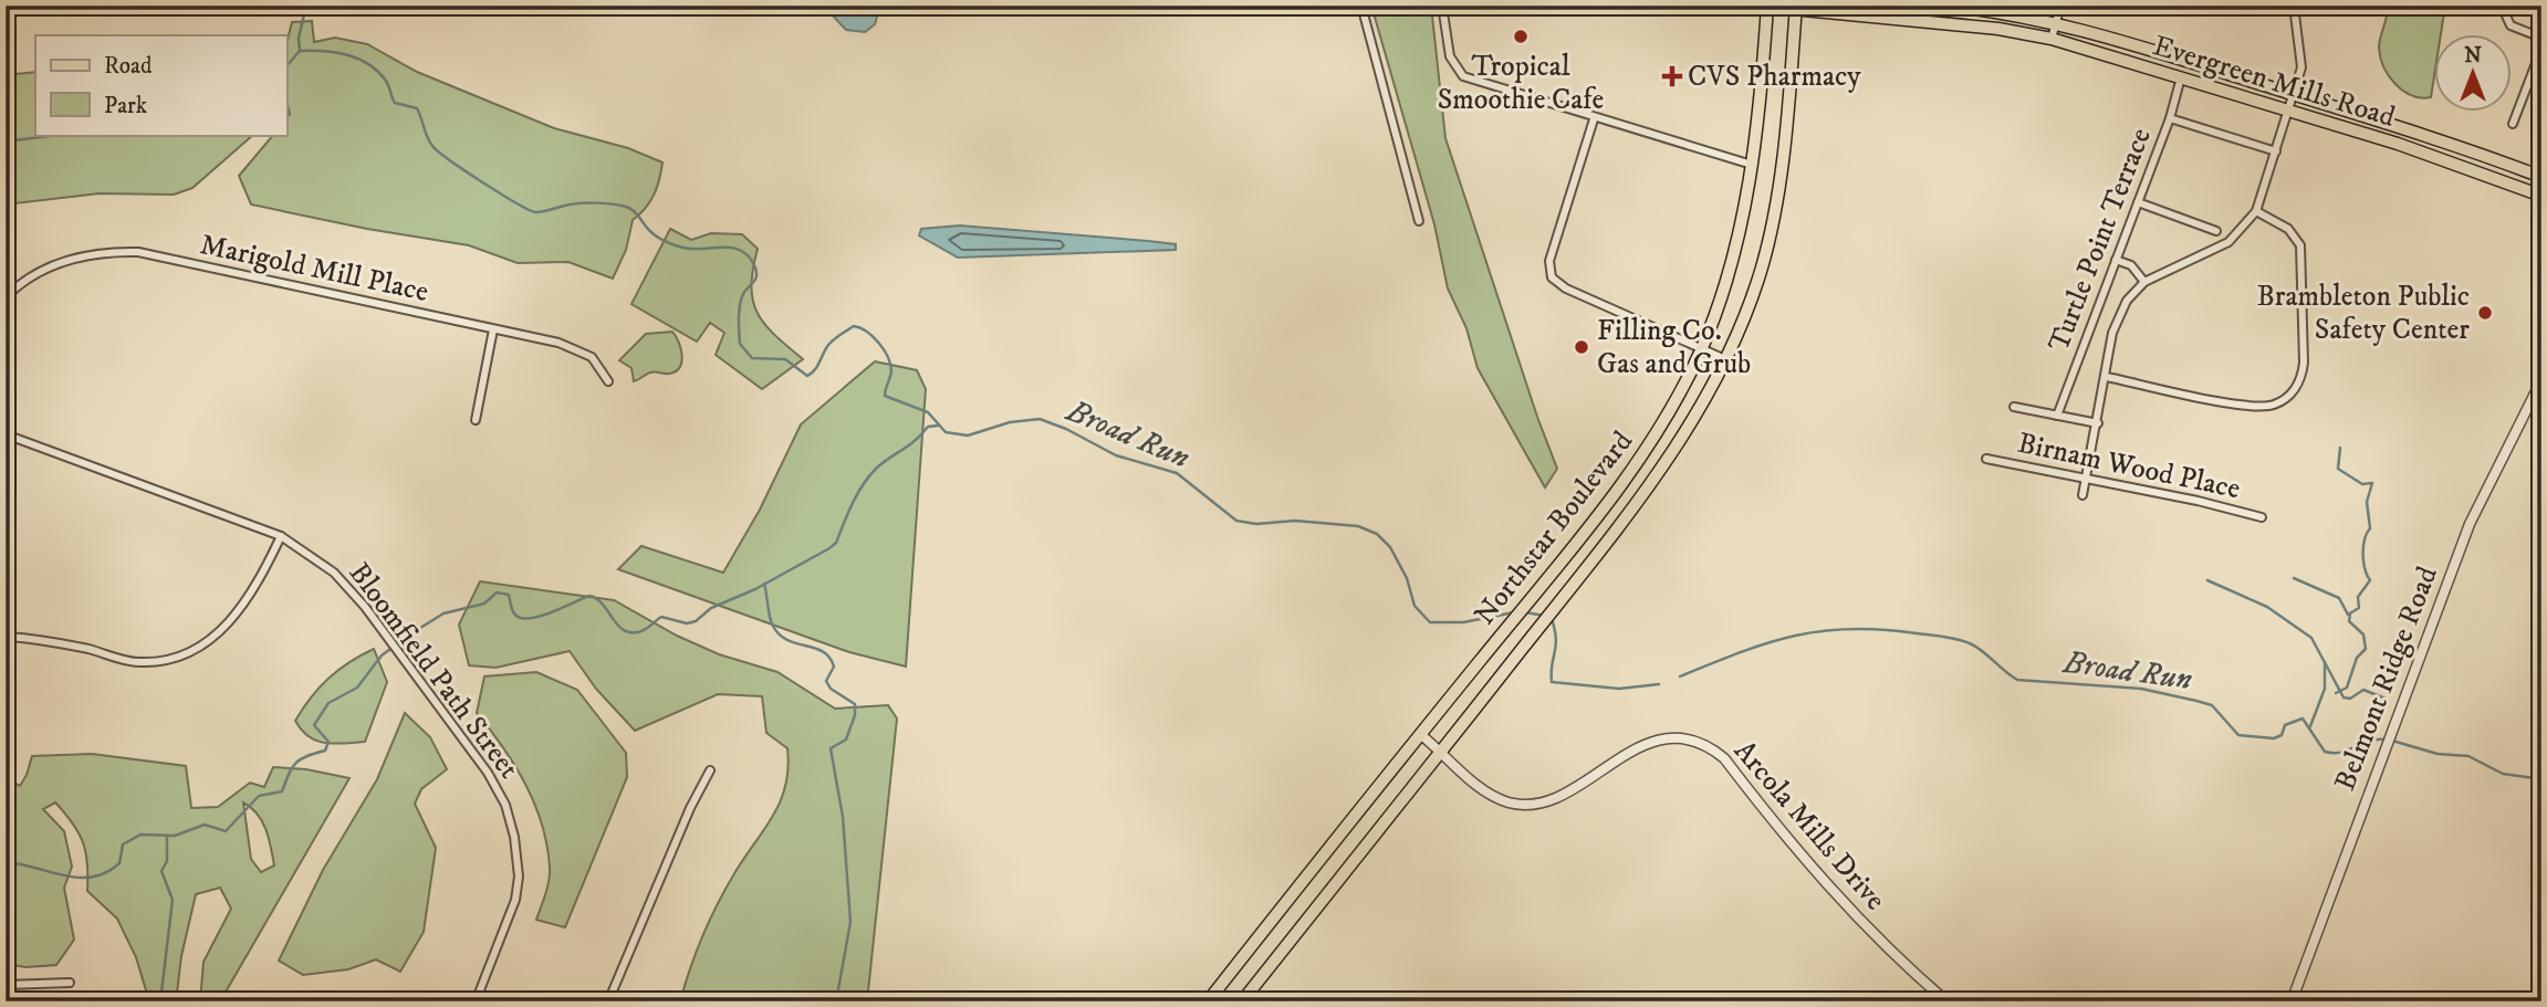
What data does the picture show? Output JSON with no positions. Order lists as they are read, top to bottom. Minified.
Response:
{"streets":{"main road":["Evergreen Mills Road","Northstar Boulevard"],"street":["Turtle Point Terrace","Marigold Mill Place","Birnam Wood Place","Bloomfield Path Street","Belmont Ridge Road","Arcola Mills Drive"]},"crossings":[["Evergreen Mills Road","Turtle Point Terrace"],["Evergreen Mills Road","Northstar Boulevard"],["Northstar Boulevard","Arcola Mills Drive"]],"water":["Broad Run"],"places":{"other":["Tropical Smoothie Cafe","Brambleton Public Safety Center","Filling Co. Gas and Grub"],"health":["CVS Pharmacy"]},"legend":["Road","Park"],"north":"top"}
